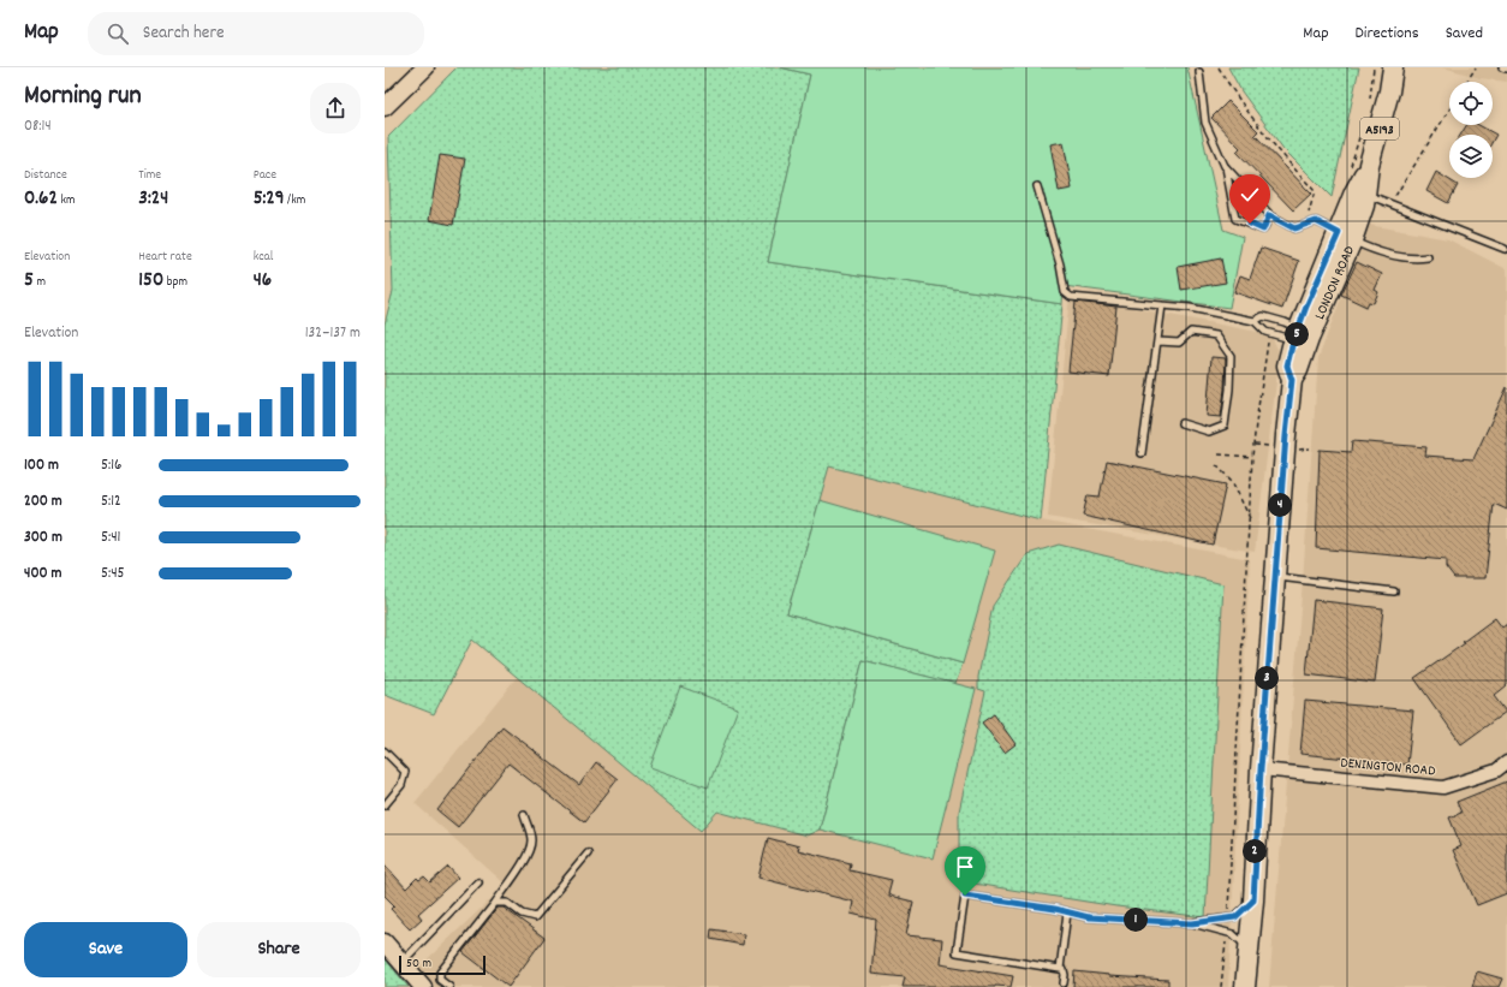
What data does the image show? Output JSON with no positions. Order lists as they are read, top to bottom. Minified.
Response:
{"streets":{"main road":["A5193","LONDON ROAD"],"street":["DENINGTON ROAD"]},"crossings":[["LONDON ROAD","DENINGTON ROAD"]],"scale_bar":"50 m","page":{"header":"Map","search":"Search here","nav":["Map","Directions","Saved"],"heading":["Morning run","08:14"],"stats":[["Distance","0.62 km"],["Time","3:24"],["Pace","5:29 /km"],["Elevation","5 m"],["Heart rate","150 bpm"],["kcal","46"]],"chart":["Elevation","132–137 m"],"pins":["5","4","3","2","1"],"list":[{"name":"100 m","note":"5:16"},{"name":"200 m","note":"5:12"},{"name":"300 m","note":"5:41"},{"name":"400 m","note":"5:45"}],"buttons":["Save","Share"],"scale":"50 m"}}
